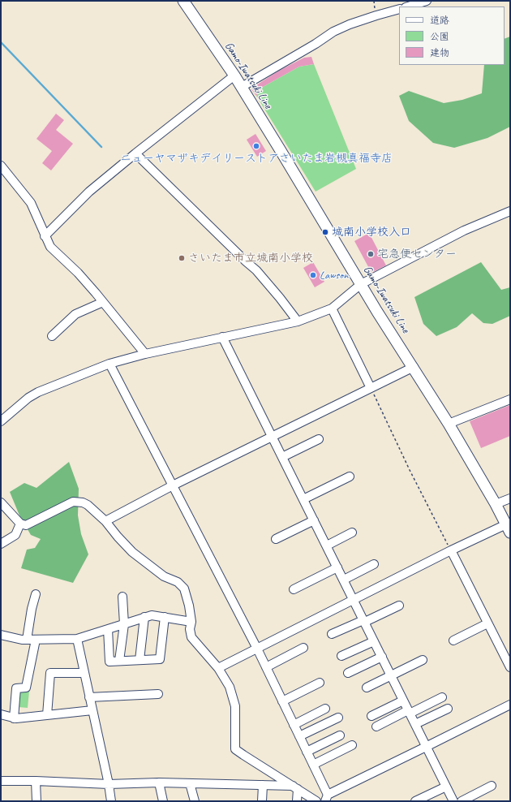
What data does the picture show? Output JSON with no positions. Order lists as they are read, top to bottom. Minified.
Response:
{"streets":{"main road":["Gamo-Iwatsuki Line"]},"places":["ニューヤマザキデイリーストアさいたま岩槻真福寺店","城南小学校入口","宅急便センター","さいたま市立城南小学校","Lawson"],"legend":["道路","公園","建物"]}
